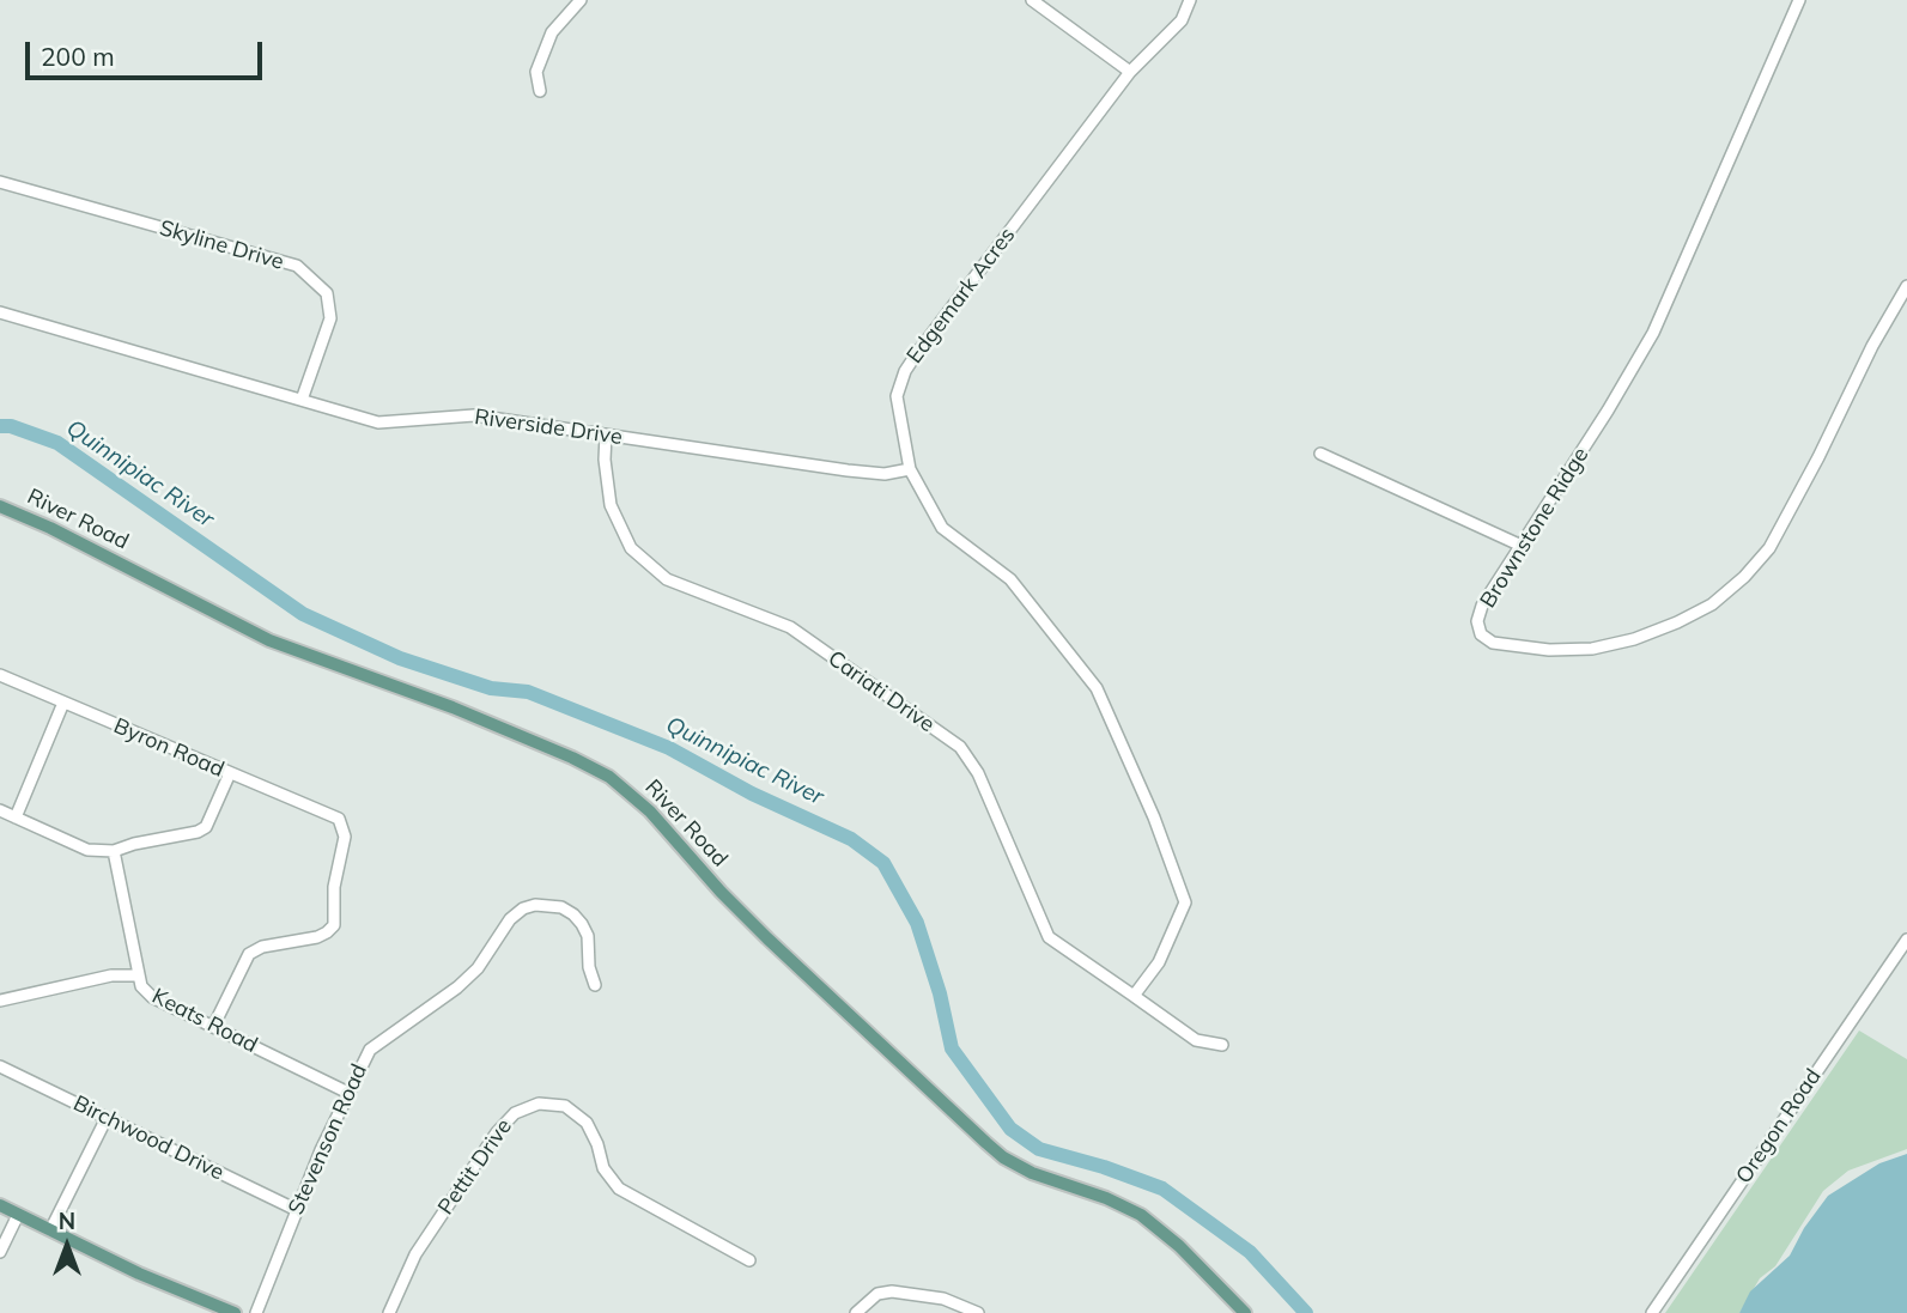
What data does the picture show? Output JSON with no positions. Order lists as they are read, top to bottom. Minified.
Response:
{"streets":{"main road":["River Road"],"street":["Skyline Drive","Edgemark Acres","Riverside Drive","Brownstone Ridge","Cariati Drive","Byron Road","Keats Road","Oregon Road","Birchwood Drive","Stevenson Road","Pettit Drive"]},"crossings":[["Skyline Drive","Riverside Drive"],["Edgemark Acres","Riverside Drive"],["Edgemark Acres","Cariati Drive"],["Riverside Drive","Cariati Drive"],["Byron Road","Keats Road"],["Keats Road","Stevenson Road"],["Birchwood Drive","Stevenson Road"]],"water":["Quinnipiac River"],"scale_bar":"200 m","north":"top"}
